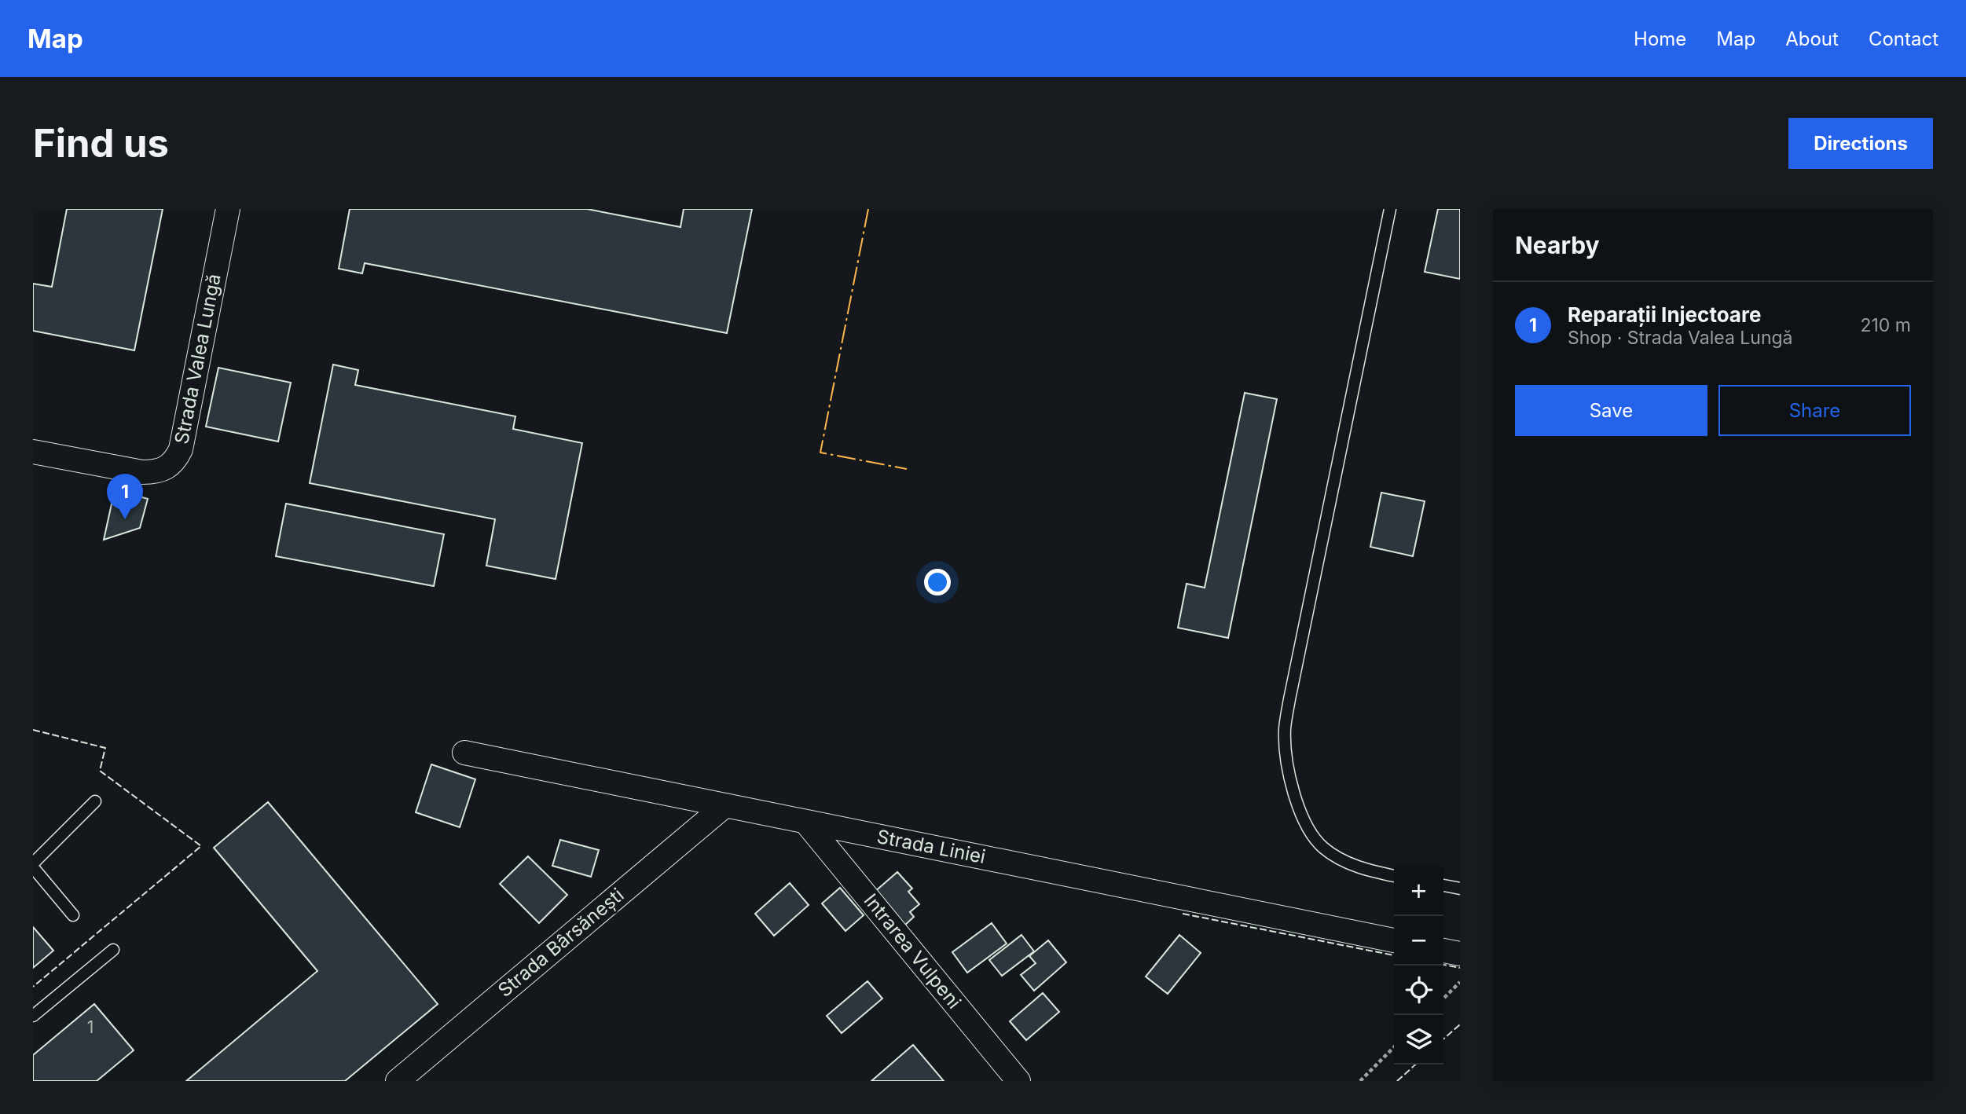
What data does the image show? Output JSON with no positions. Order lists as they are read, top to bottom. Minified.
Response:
{"streets":{"street":["Strada Valea Lungă","Strada Liniei","Strada Bârsănești","Intrarea Vulpeni"]},"crossings":[["Strada Liniei","Strada Bârsănești"],["Strada Liniei","Intrarea Vulpeni"]],"house_numbers":["1"],"page":{"header":"Map","nav":["Home","Map","About","Contact"],"buttons":["Directions",["Save","Share"]],"title":"Find us","heading":"Nearby","list":[{"mark":"1","name":"Reparații Injectoare","note":"Shop · Strada Valea Lungă","value":"210 m"}],"pins":"1","map_buttons":["+","−"]}}
